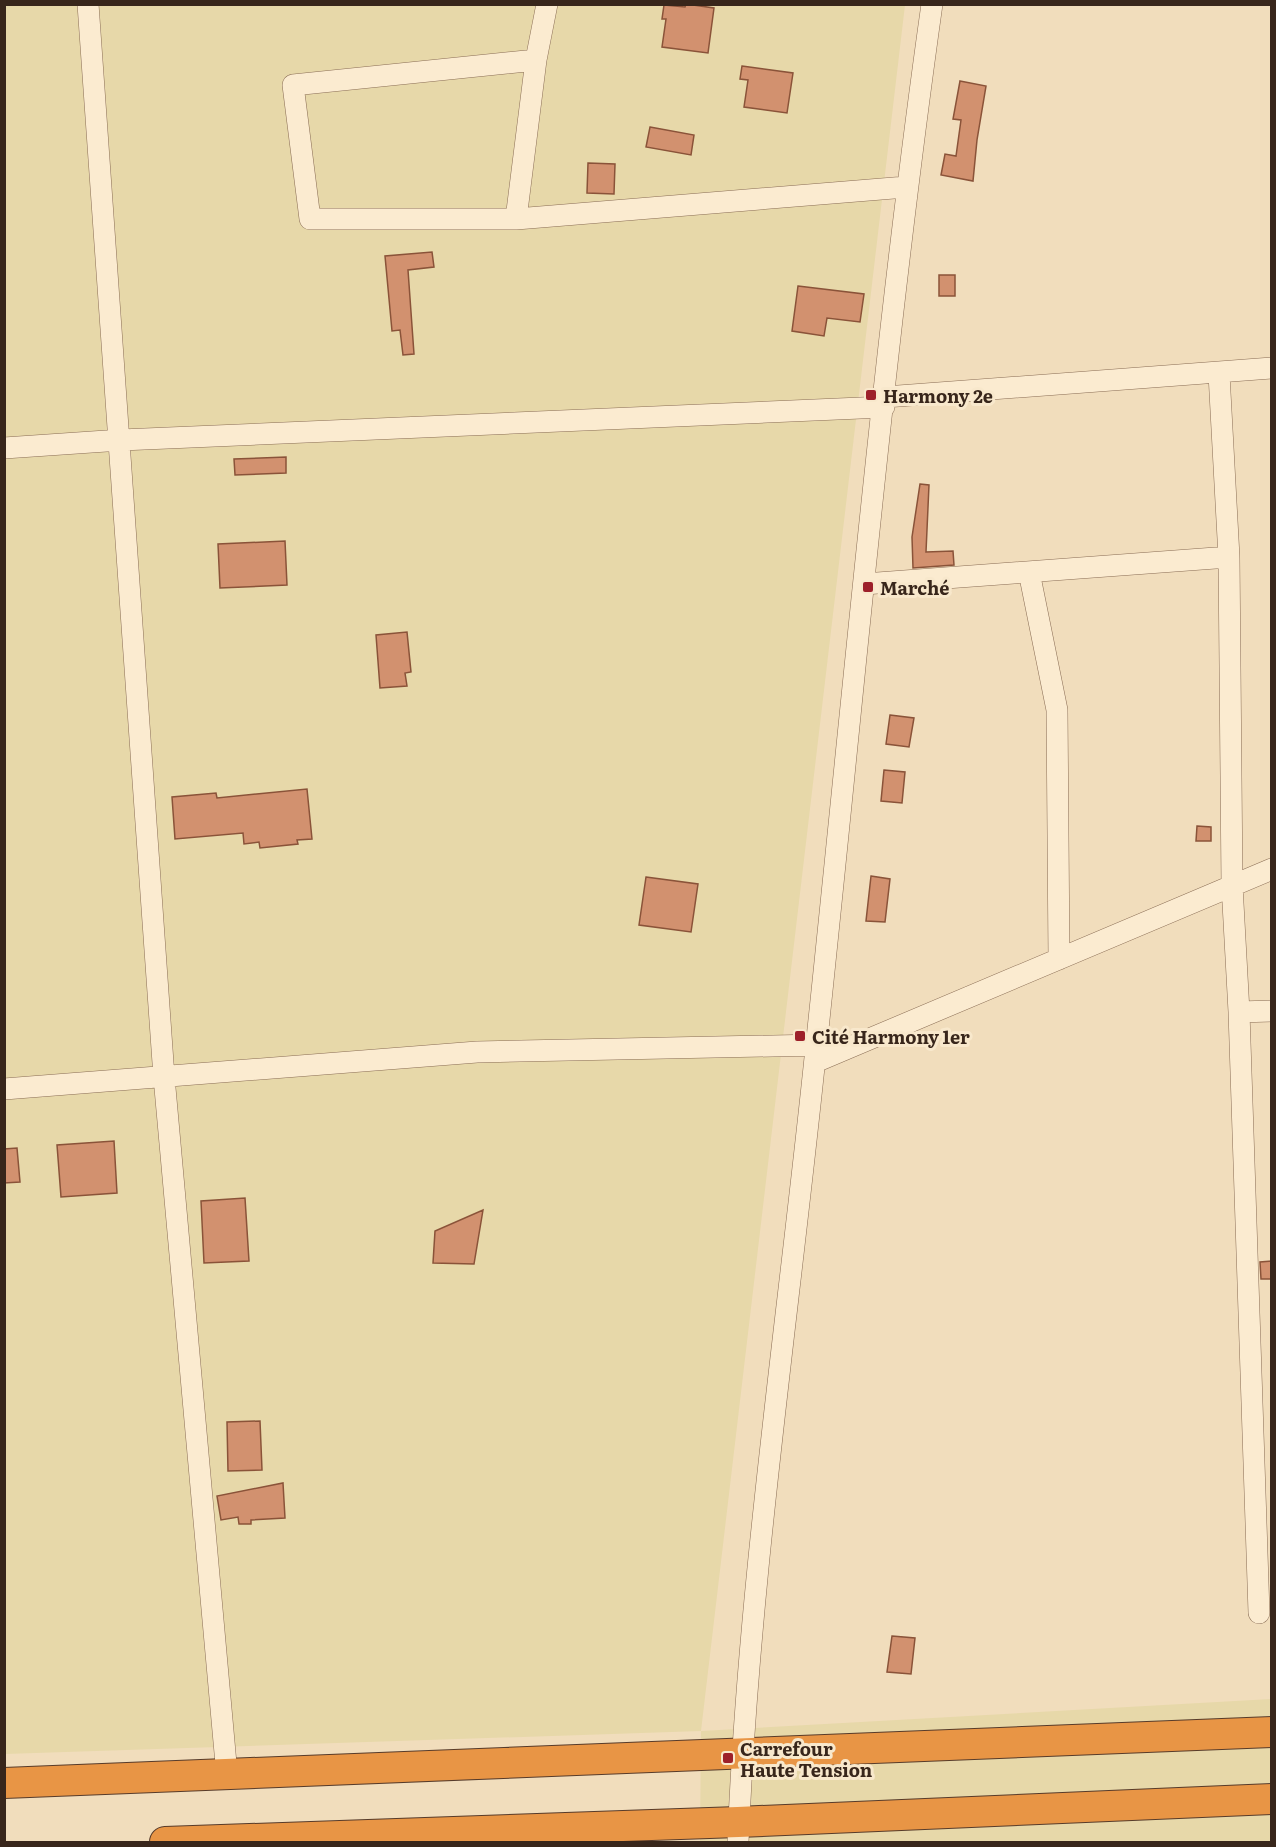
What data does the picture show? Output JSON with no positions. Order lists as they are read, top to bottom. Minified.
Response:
{"places":{"transit":["Harmony 2e","Marché","Cité Harmony 1er","Carrefour Haute Tension"]}}
